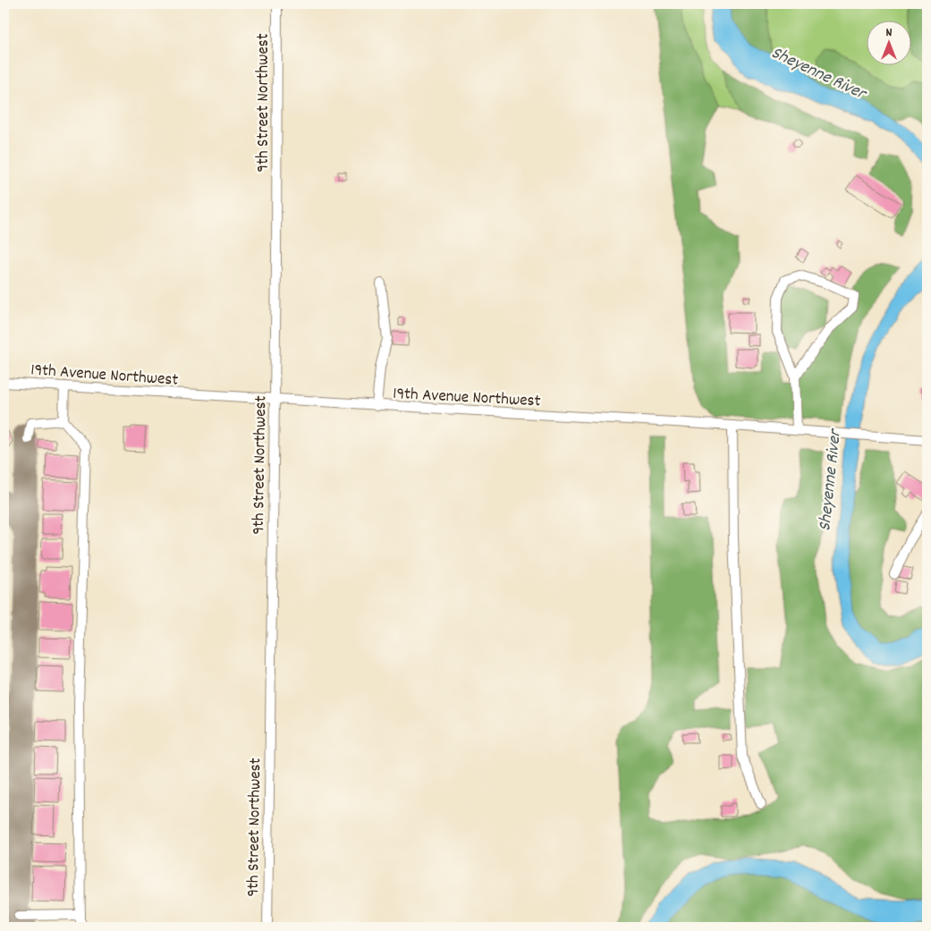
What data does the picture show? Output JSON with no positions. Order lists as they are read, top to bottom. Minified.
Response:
{"streets":{"street":["9th Street Northwest","19th Avenue Northwest"]},"crossings":[["9th Street Northwest","19th Avenue Northwest"]],"water":["Sheyenne River"],"north":"top"}
